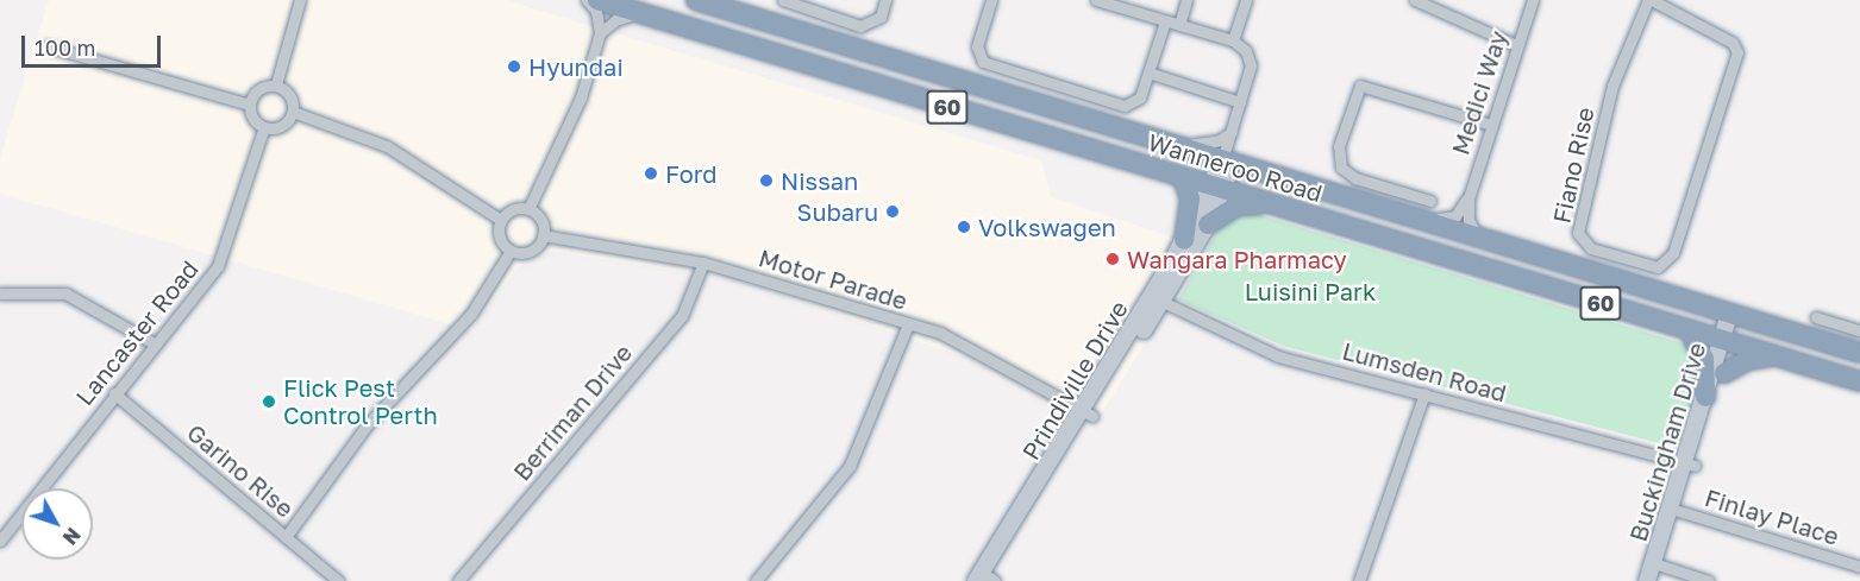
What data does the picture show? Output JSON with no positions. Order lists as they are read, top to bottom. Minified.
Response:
{"streets":{"highway":["60","Wanneroo Road"],"street":["Medici Way","Fiano Rise","Motor Parade","Lancaster Road","Lumsden Road","Prindiville Drive","Berriman Drive","Buckingham Drive","Garino Rise","Finlay Place"]},"crossings":[["Medici Way","Wanneroo Road"],["Wanneroo Road","Prindiville Drive"],["Wanneroo Road","Buckingham Drive"],["Motor Parade","Prindiville Drive"],["Motor Parade","Berriman Drive"],["Lancaster Road","Garino Rise"],["Lumsden Road","Prindiville Drive"],["Lumsden Road","Buckingham Drive"],["Buckingham Drive","Finlay Place"]],"parks":["Luisini Park"],"places":["Hyundai","Ford","Nissan","Subaru","Volkswagen","Wangara Pharmacy","Flick Pest Control Perth"],"scale_bar":"100 m","north":"bottom right"}
